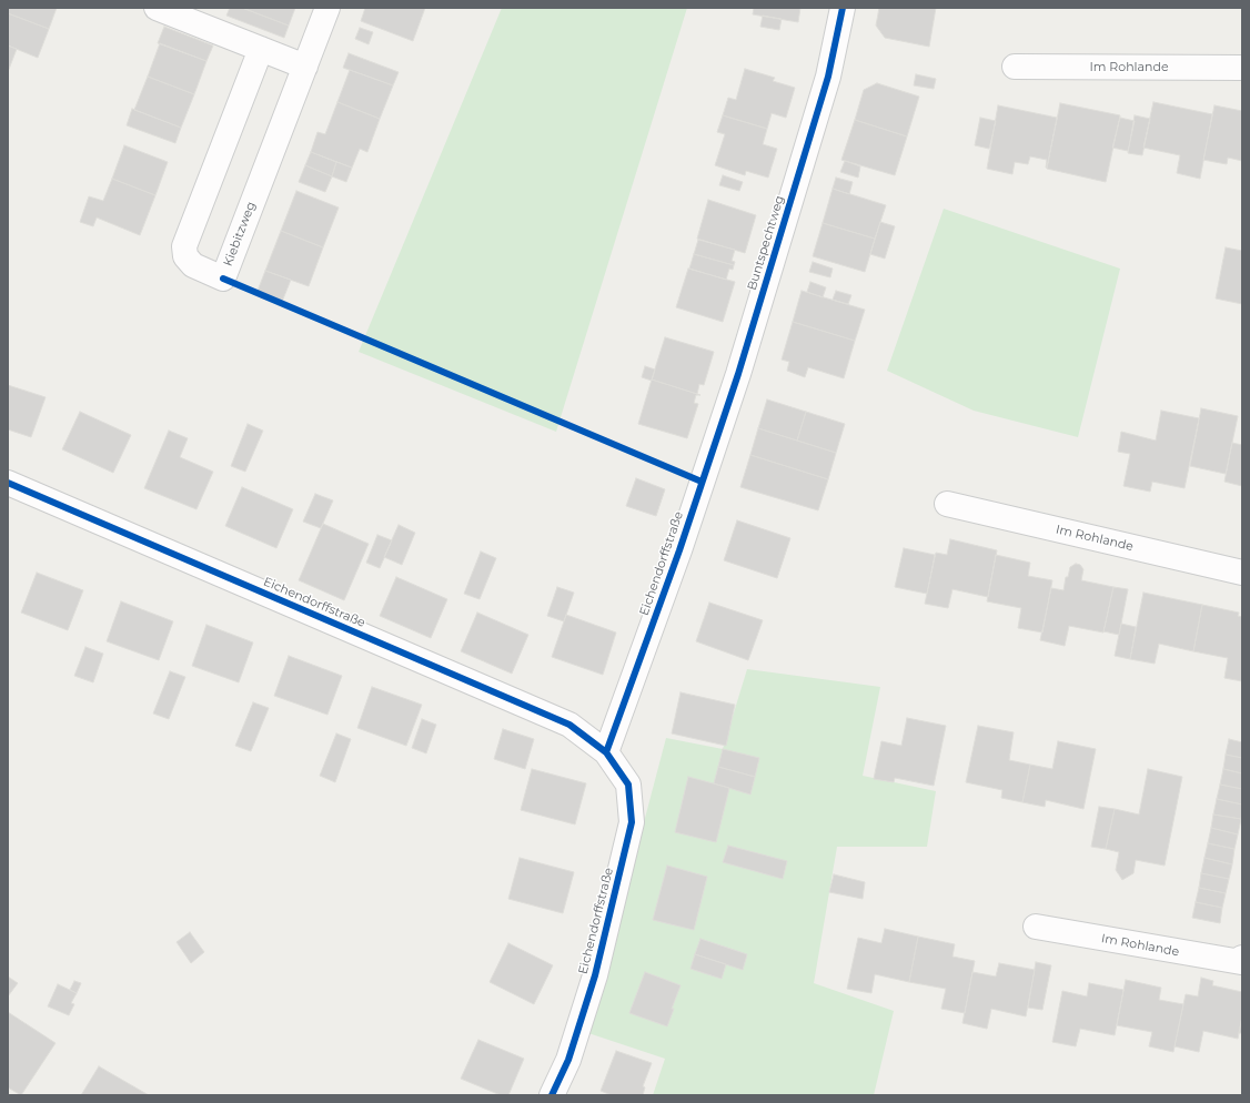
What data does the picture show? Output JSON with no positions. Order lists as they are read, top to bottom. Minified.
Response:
{"streets":{"street":["Im Rohlande","Kiebitzweg","Buntspechtweg","Eichendorffstraße"]},"crossings":[["Buntspechtweg","Eichendorffstraße"]]}
